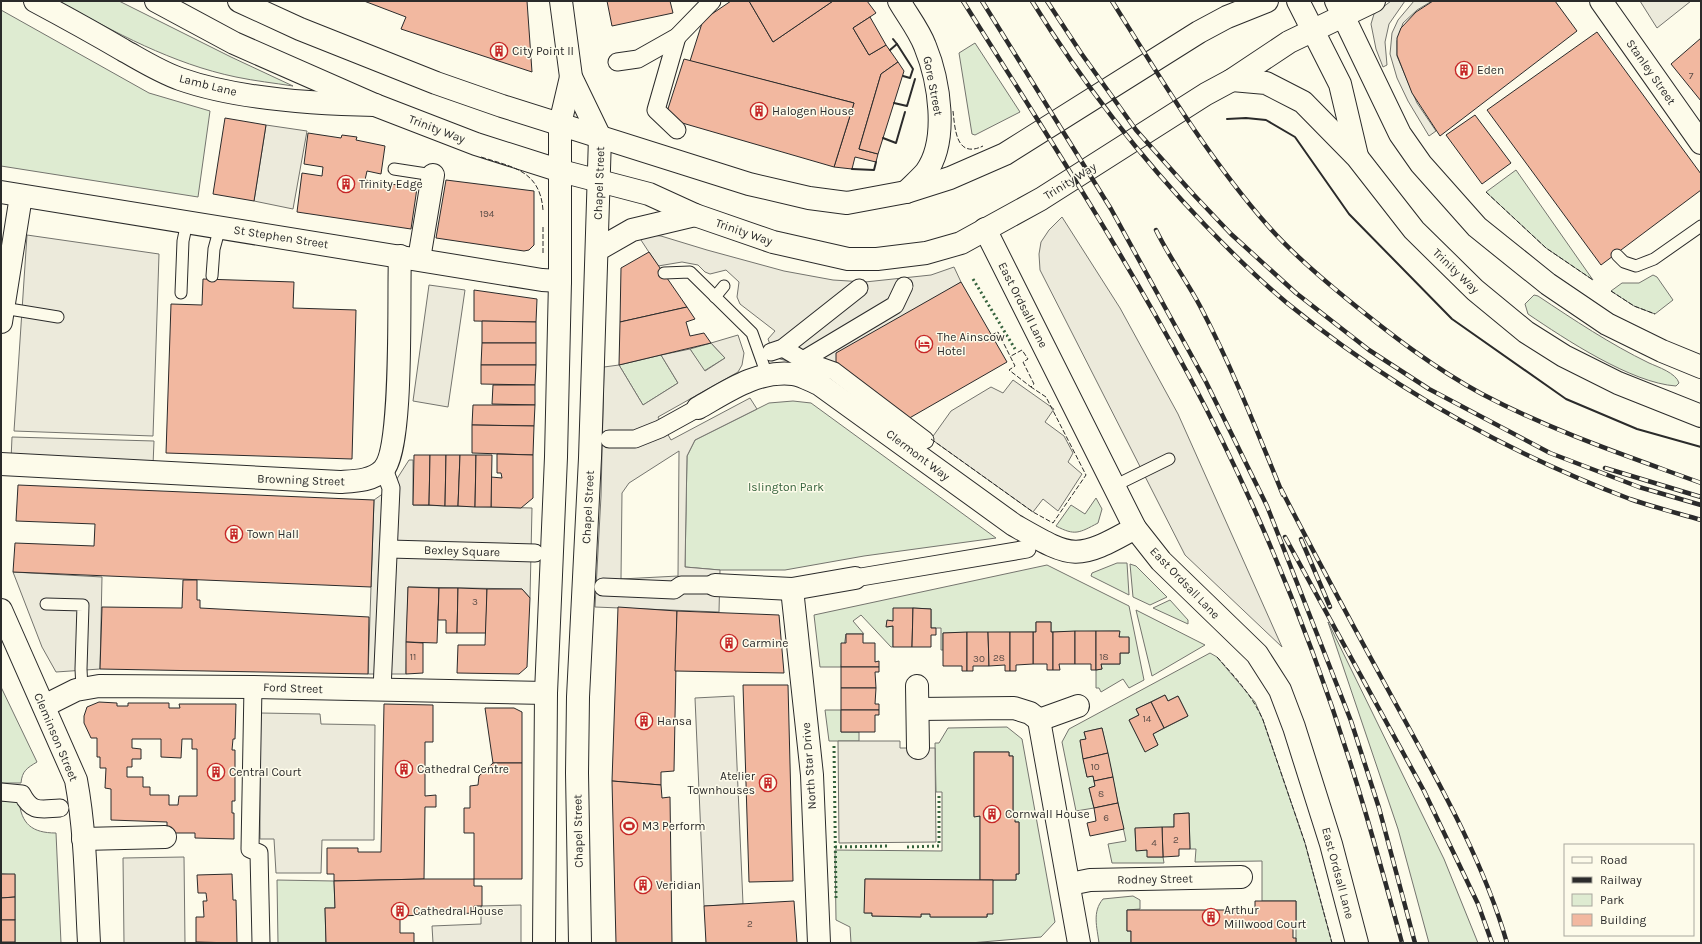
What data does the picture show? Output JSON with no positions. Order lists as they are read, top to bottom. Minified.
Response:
{"streets":{"main road":["Stanley Street","Lamb Lane","Gore Street","Trinity Way","Chapel Street","St Stephen Street","East Ordsall Lane","Clermont Way","Browning Street","Ford Street","Cleminson Street","North Star Drive","Rodney Street"],"street":["Bexley Square"]},"crossings":[["Lamb Lane","Trinity Way"],["Trinity Way","Chapel Street"],["Trinity Way","East Ordsall Lane"],["Chapel Street","St Stephen Street"],["Chapel Street","Ford Street"],["East Ordsall Lane","Clermont Way"],["Ford Street","Cleminson Street"]],"parks":["Islington Park"],"places":{"building":["City Point II","Eden","Halogen House","Trinity Edge","Town Hall","Carmine","Hansa","Cathedral Centre","Central Court","Atelier Townhouses","Cornwall House","Veridian","Cathedral House","Arthur Millwood Court"],"hotel":["The Ainscow Hotel"],"sports":["M3 Perform"]},"house_numbers":["7","194","3","11","18","28","30","14","10","8","6","2","4","2"],"legend":["Road","Railway","Park","Building"]}
